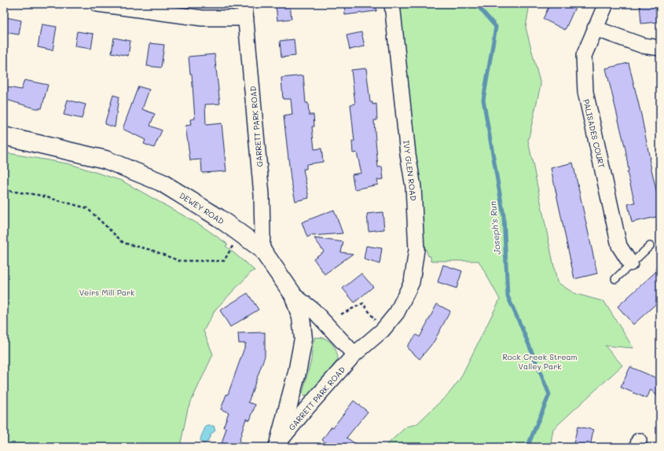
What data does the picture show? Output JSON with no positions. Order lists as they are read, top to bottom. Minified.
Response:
{"streets":{"street":["GARRETT PARK ROAD","PALISADES COURT","IVY GLEN ROAD","DEWEY ROAD"]},"crossings":[["GARRETT PARK ROAD","IVY GLEN ROAD"],["GARRETT PARK ROAD","DEWEY ROAD"],["IVY GLEN ROAD","DEWEY ROAD"]],"water":["Joseph's Run"],"parks":["Veirs Mill Park","Rock Creek Stream Valley Park"]}
